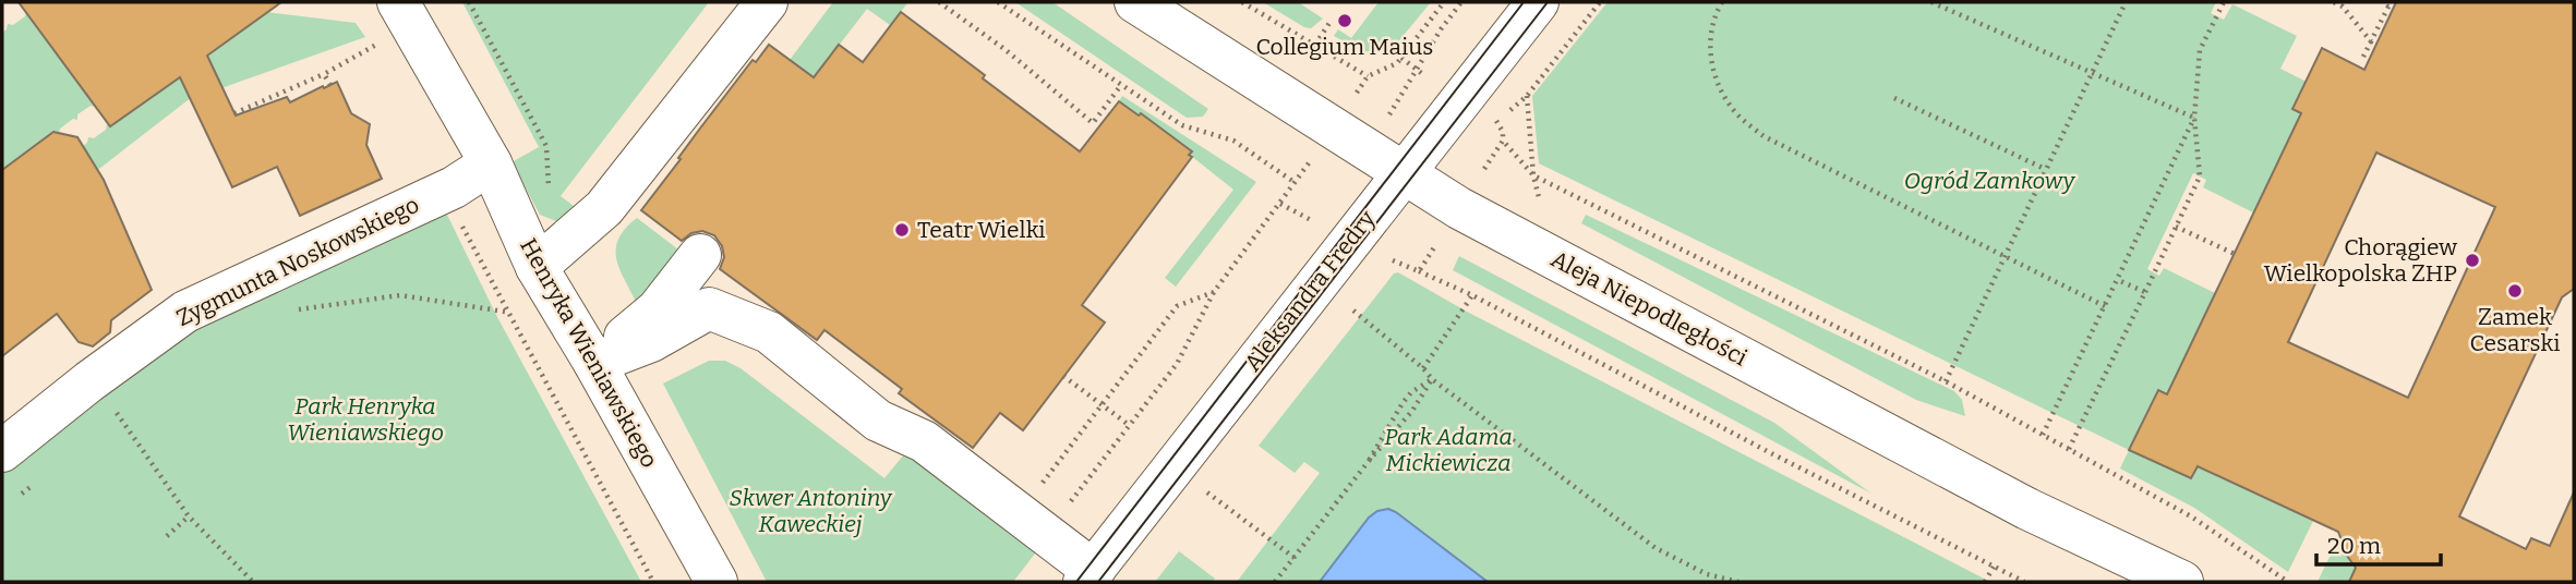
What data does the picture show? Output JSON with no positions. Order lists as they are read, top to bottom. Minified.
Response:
{"streets":{"street":["Zygmunta Noskowskiego","Aleksandra Fredry","Aleja Niepodległości","Henryka Wieniawskiego"]},"crossings":[["Zygmunta Noskowskiego","Henryka Wieniawskiego"],["Aleksandra Fredry","Aleja Niepodległości"]],"parks":["Ogród Zamkowy","Park Henryka Wieniawskiego","Park Adama Mickiewicza","Skwer Antoniny Kaweckiej"],"places":["Collegium Maius","Teatr Wielki","Chorągiew Wielkopolska ZHP","Zamek Cesarski"],"scale_bar":"20 m"}
